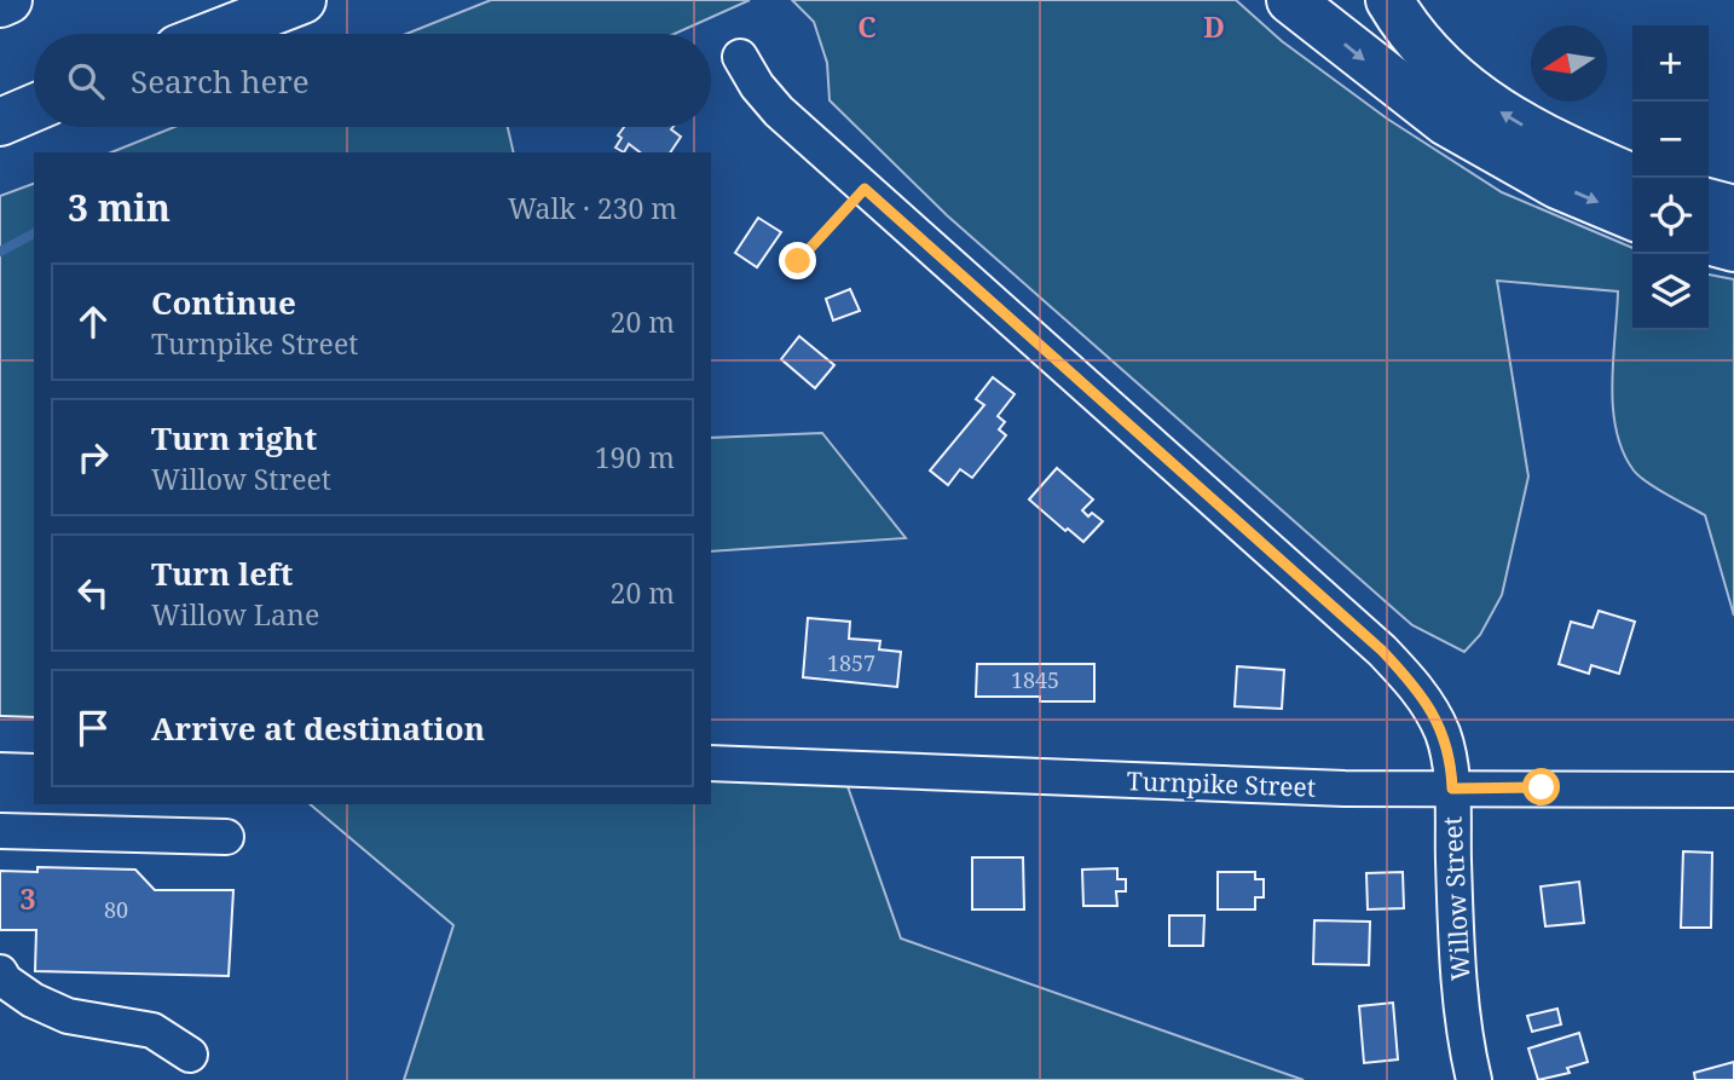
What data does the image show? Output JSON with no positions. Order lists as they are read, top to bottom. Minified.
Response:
{"streets":{"street":["Turnpike Street","Willow Street"]},"crossings":[["Turnpike Street","Willow Street"]],"house_numbers":["1857","1845","80"],"north":"left","page":{"map_buttons":["+","−"],"search":"Search here","heading":["3 min","Walk · 230 m"],"list":[["Continue","Turnpike Street","20 m"],["Turn right","Willow Street","190 m"],["Turn left","Willow Lane","20 m"],"Arrive at destination"]},"grid":{"columns":["C","D"],"rows":["3"]}}
